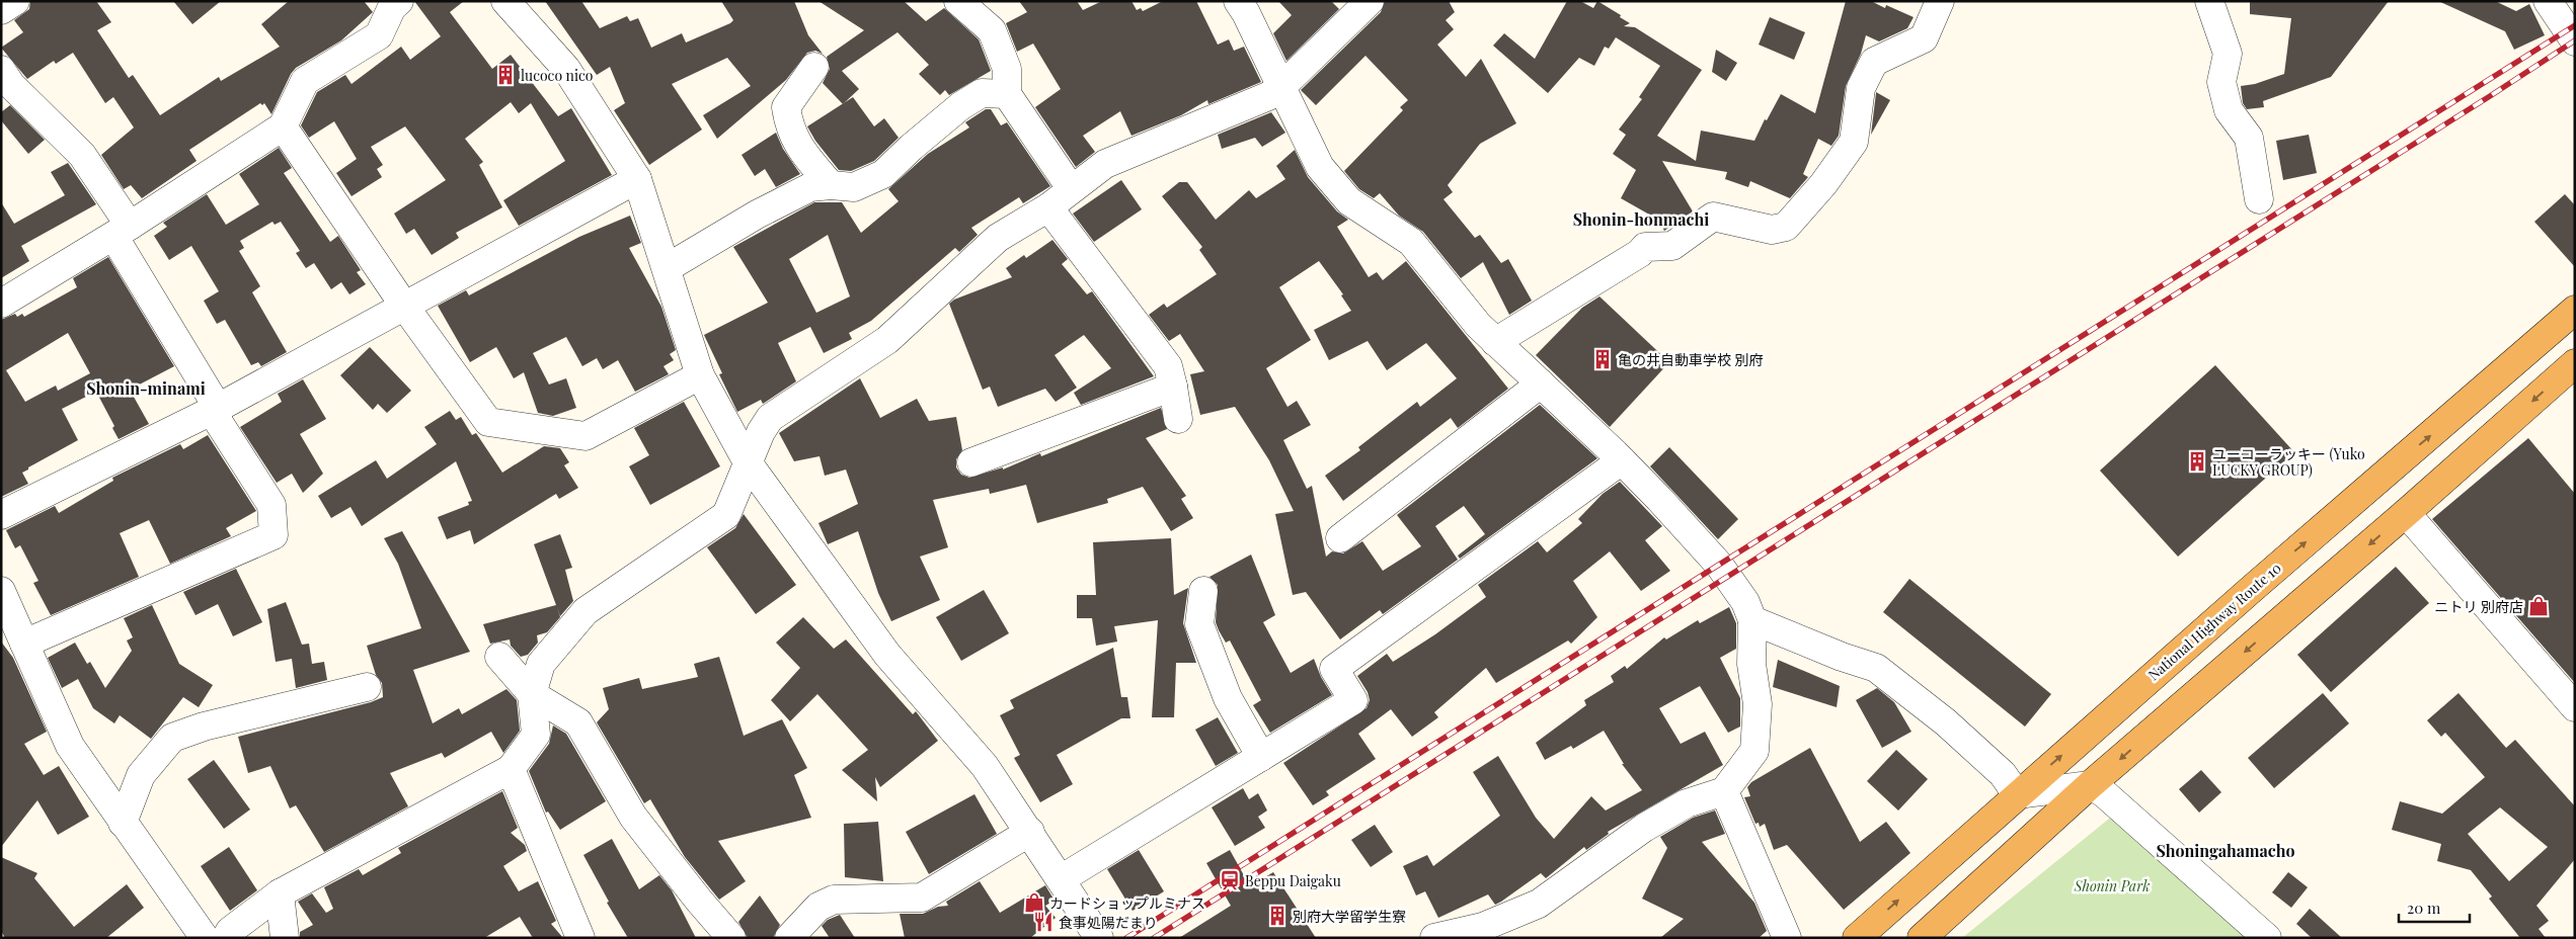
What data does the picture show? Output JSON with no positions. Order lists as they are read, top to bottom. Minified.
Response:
{"streets":{"highway":["National Highway Route 10"]},"districts":["Shonin-honmachi","Shonin-minami","Shoningahamacho"],"parks":["Shonin Park"],"places":{"building":["lucoco nico","亀の井自動車学校 別府","ユーコーラッキー (Yuko LUCKY GROUP)","別府大学留学生寮"],"shop":["ニトリ 別府店","カードショップルミナス"],"station":["Beppu Daigaku"],"restaurant":["食事処陽だまり"]},"scale_bar":"20 m"}
